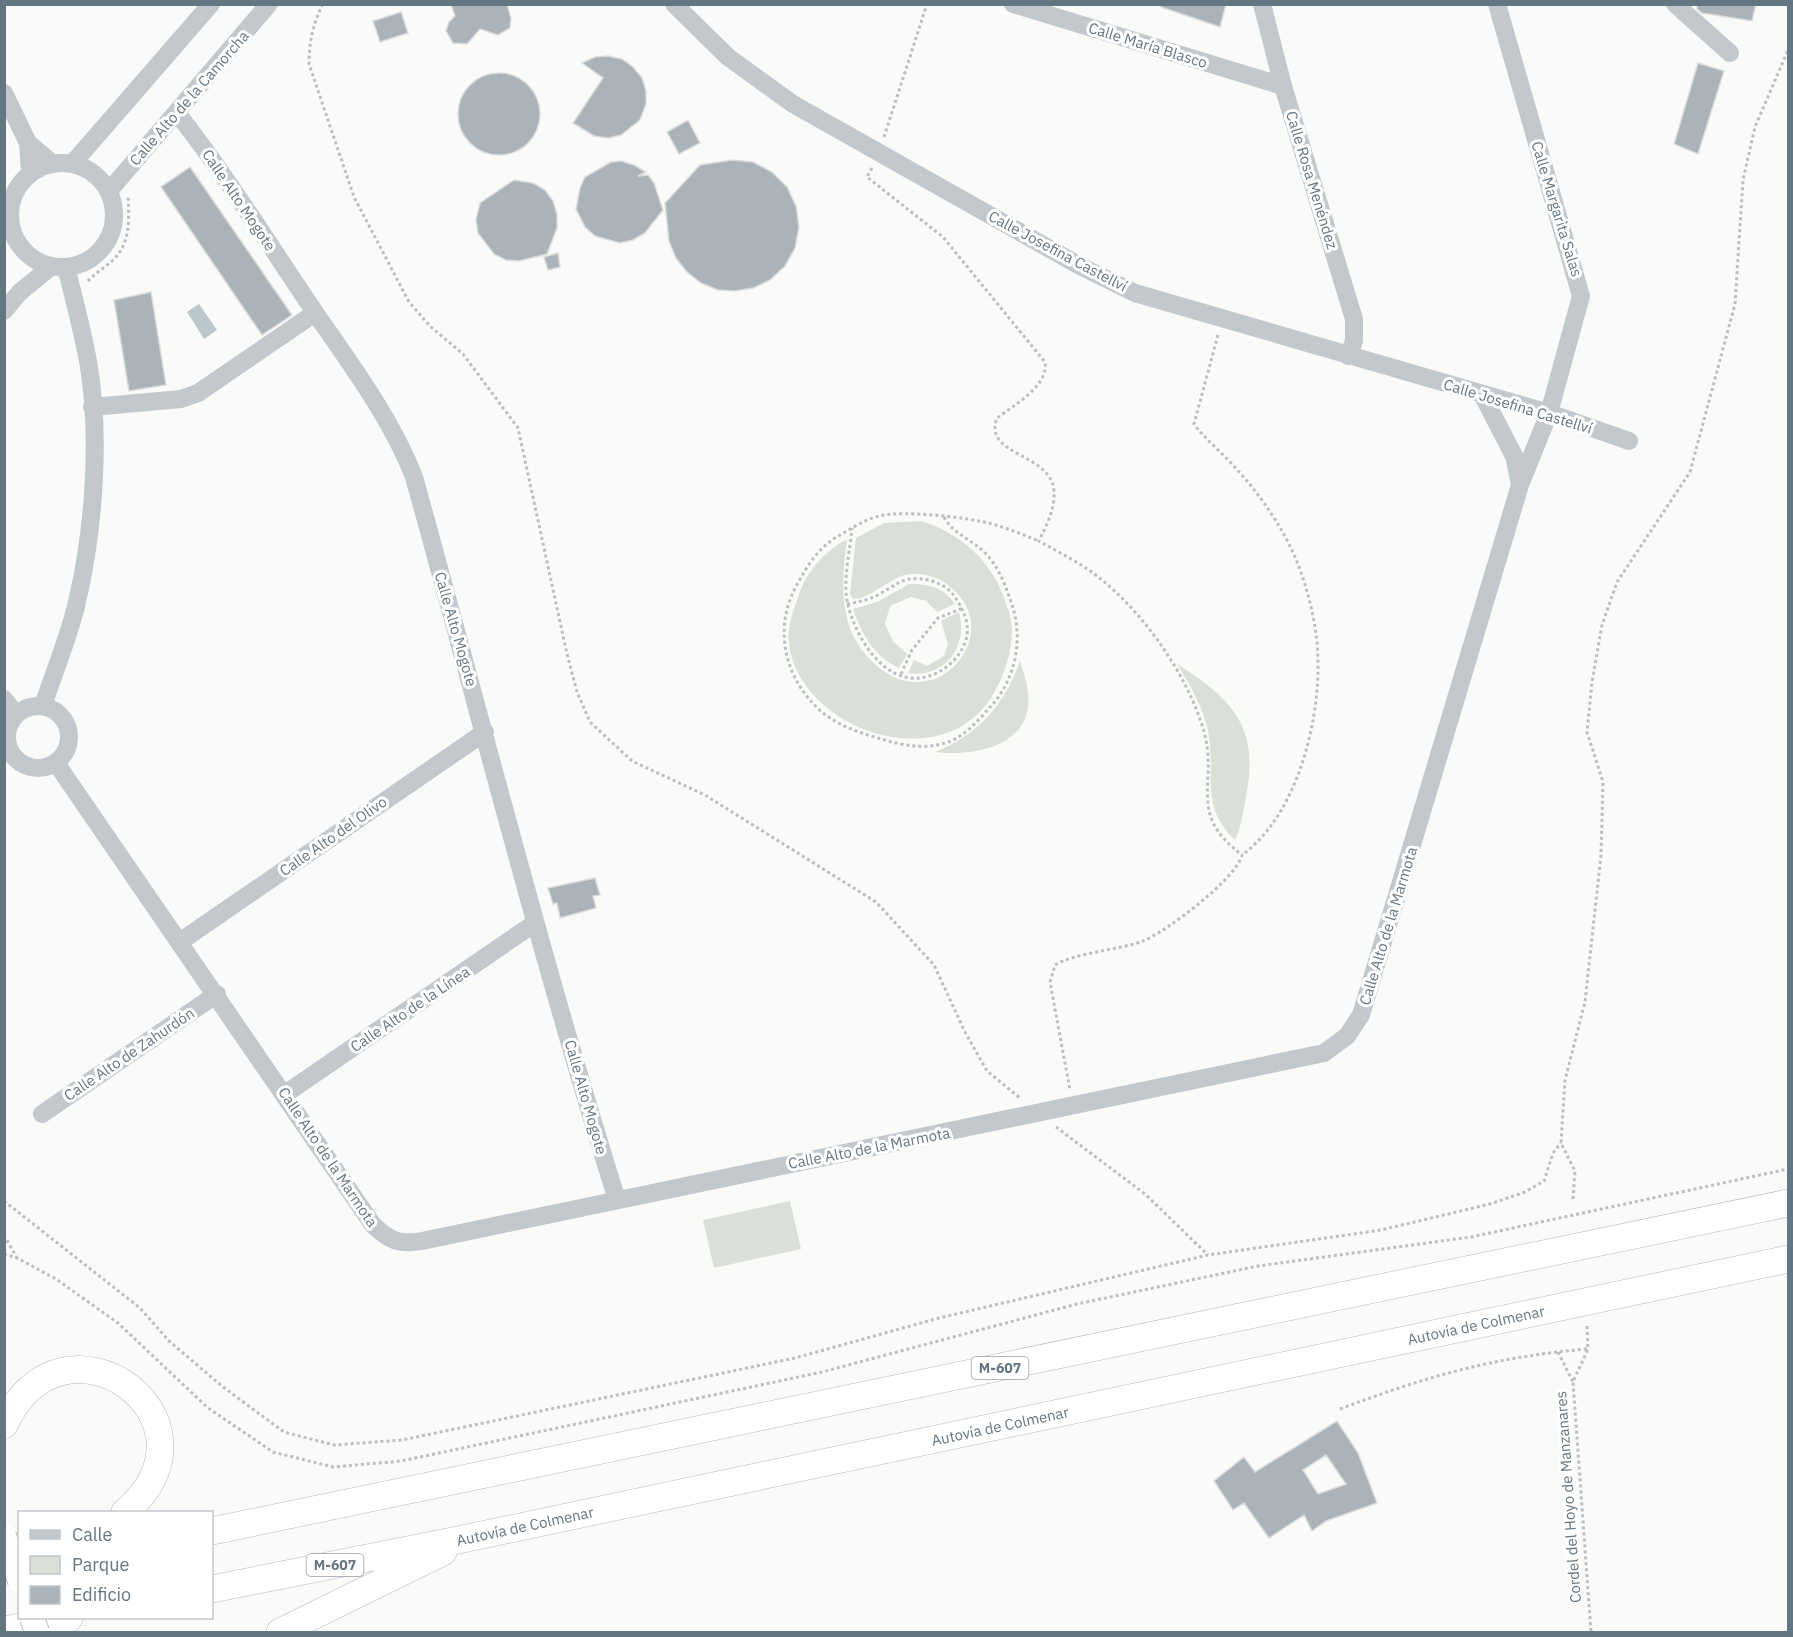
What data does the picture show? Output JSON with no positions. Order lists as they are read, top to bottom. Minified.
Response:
{"streets":{"highway":["Autovía de Colmenar","M-607"],"street":["Calle María Blasco","Calle Alto de la Camorcha","Calle Rosa Menéndez","Calle Alto Mogote","Calle Margarita Salas","Calle Josefina Castellví","Calle Alto del Olivo","Calle Alto de la Marmota","Calle Alto de la Línea","Calle Alto de Zahurdón"],"path":["Cordel del Hoyo de Manzanares"]},"crossings":[["Calle María Blasco","Calle Rosa Menéndez"],["Calle Alto de la Camorcha","Calle Alto Mogote"],["Calle Rosa Menéndez","Calle Josefina Castellví"],["Calle Alto Mogote","Calle Alto del Olivo"],["Calle Alto Mogote","Calle Alto de la Marmota"],["Calle Alto Mogote","Calle Alto de la Línea"],["Calle Margarita Salas","Calle Josefina Castellví"],["Calle Margarita Salas","Calle Alto de la Marmota"],["Calle Josefina Castellví","Calle Alto de la Marmota"],["Calle Alto del Olivo","Calle Alto de la Marmota"],["Calle Alto de la Marmota","Calle Alto de la Línea"],["Calle Alto de la Marmota","Calle Alto de Zahurdón"]],"legend":["Calle","Parque","Edificio"]}
